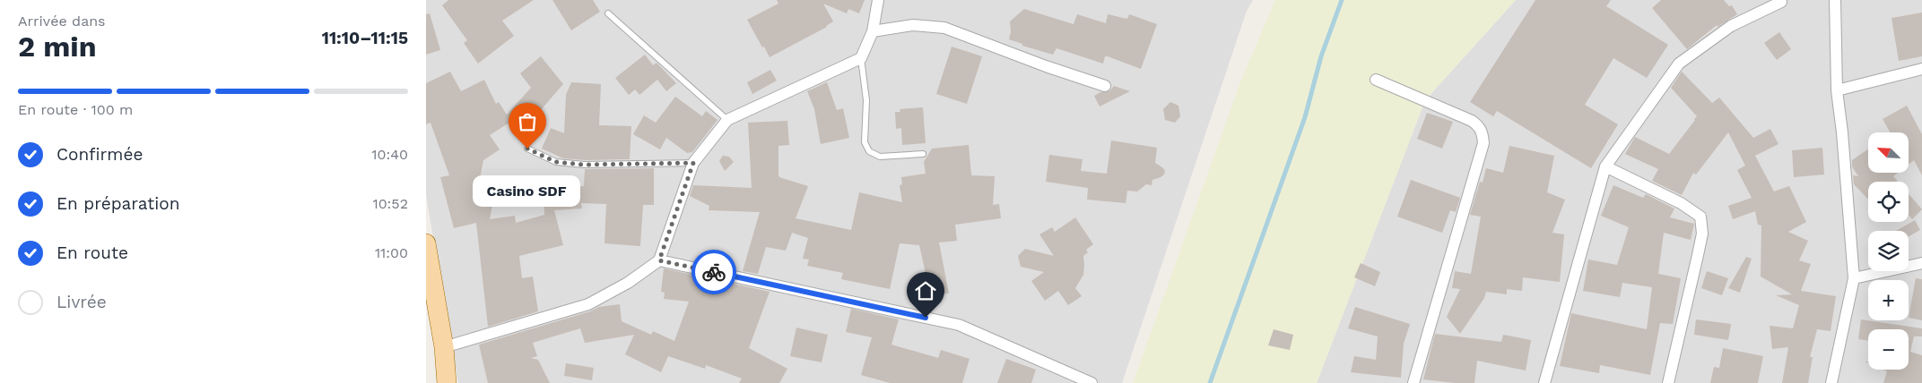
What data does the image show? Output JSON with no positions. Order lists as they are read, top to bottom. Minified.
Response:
{"places":["Casino SDF"],"north":"top left","page":{"heading":["2 min","Arrivée dans","11:10–11:15"],"bar":"En route · 100 m","list":[["Confirmée","10:40"],["En préparation","10:52"],["En route","11:00"],"Livrée"],"map_buttons":["+","−"],"bubble":"Casino SDF"}}
